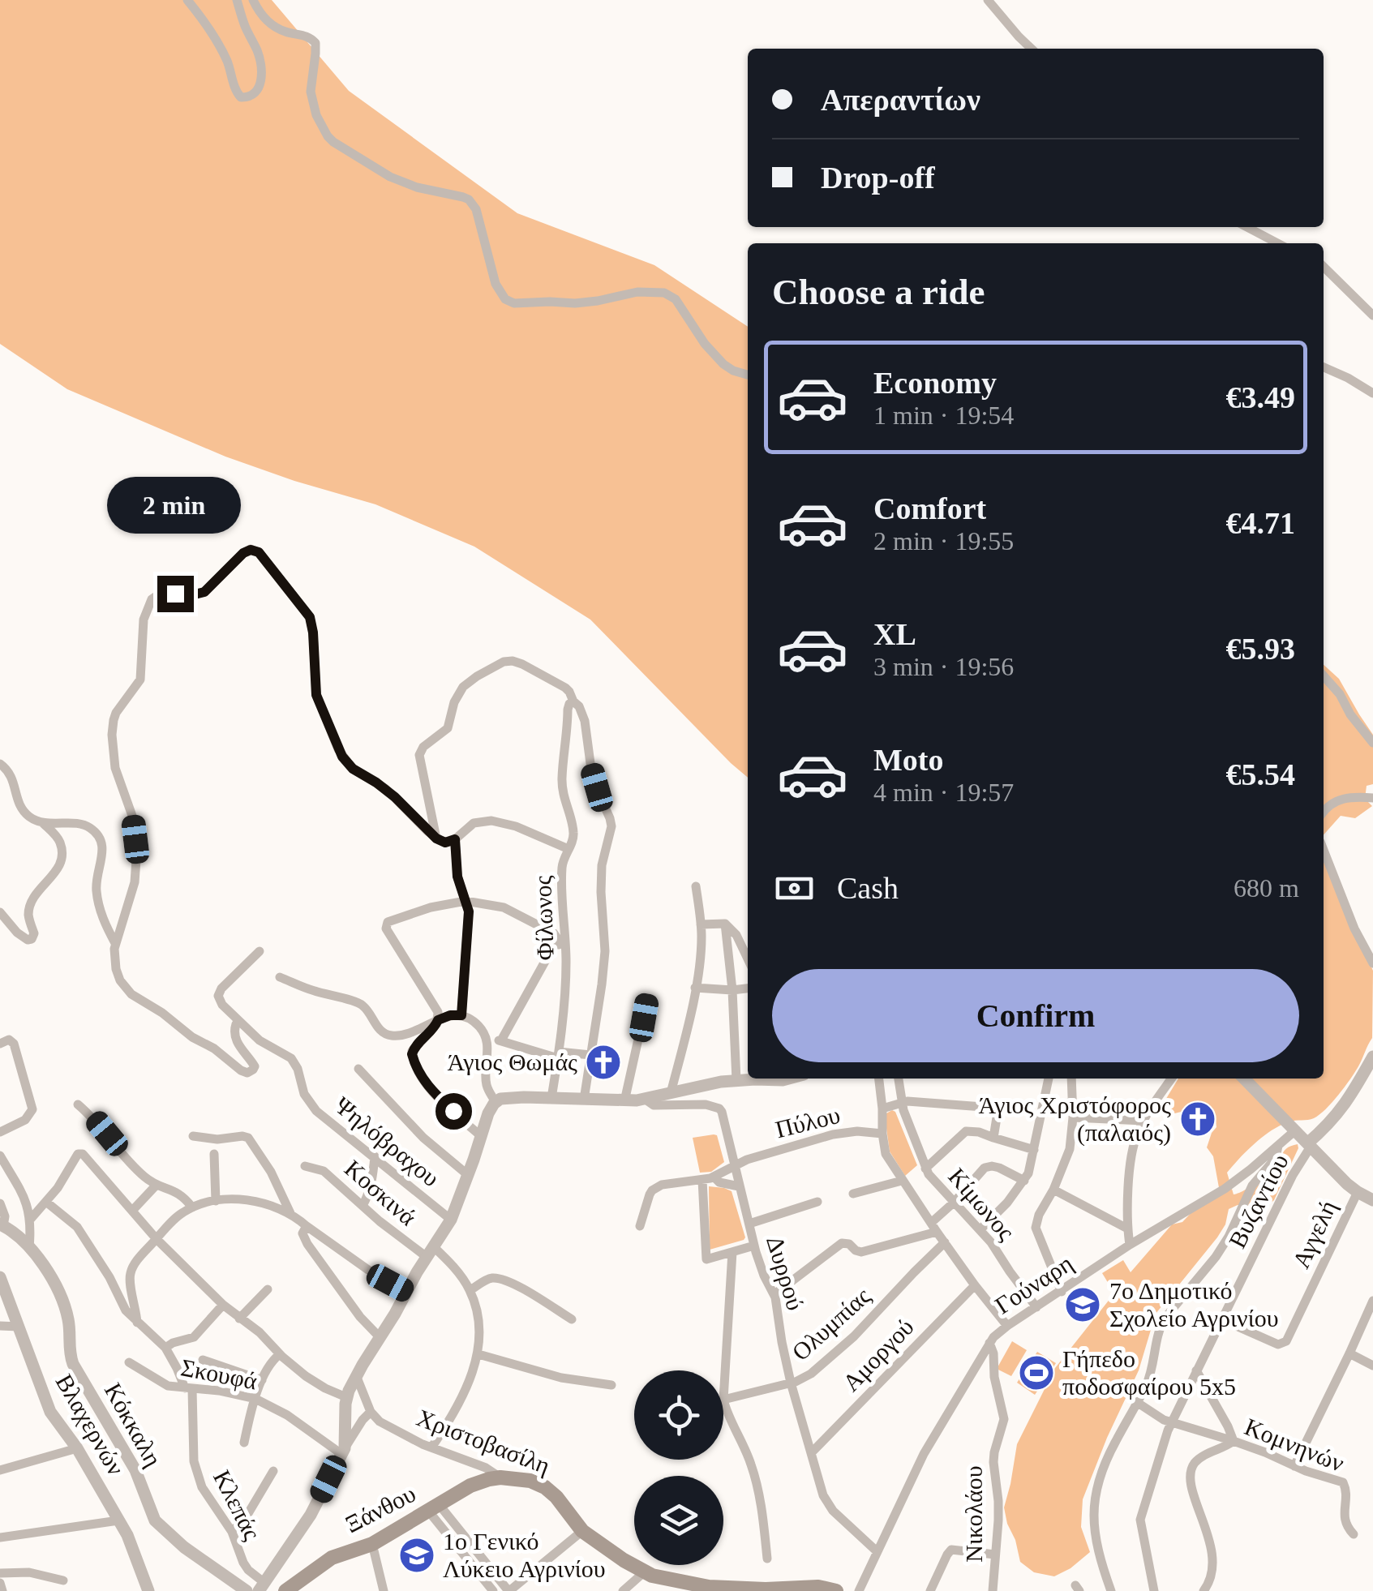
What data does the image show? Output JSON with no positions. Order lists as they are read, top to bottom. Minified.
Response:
{"streets":{"main road":["Χριστοβασίλη","Ξάνθου"],"street":["Φίλωνος","Πύλου","Ψηλόβραχου","Κοσκινά","Βυζαντίου","Κίμωνος","Αγγελή","Δυρρού","Γούναρη","Ολυμπίας","Αμοργού","Σκουφά","Βλαχερνών","Κόκκαλη","Κομνηνών","Κλεπάς","Νικολάου"]},"crossings":[["Πύλου","Δυρρού"],["Βυζαντίου","Αγγελή"],["Βυζαντίου","Κομνηνών"],["Κίμωνος","Γούναρη"],["Δυρρού","Γούναρη"],["Δυρρού","Ολυμπίας"],["Δυρρού","Αμοργού"],["Γούναρη","Νικολάου"],["Σκουφά","Κλεπάς"],["Χριστοβασίλη","Ξάνθου"]],"places":{"church":["Άγιος Θωμάς","Άγιος Χριστόφορος (παλαιός)"],"school or university":["7ο Δημοτικό Σχολείο Αγρινίου","1ο Γενικό Λύκειο Αγρινίου"],"sports":["Γήπεδο ποδοσφαίρου 5x5"]},"page":{"banner":["Απεραντίων","Drop-off"],"heading":"Choose a ride","list":[{"name":"Economy","note":"1 min · 19:54","value":"€3.49"},{"name":"Comfort","note":"2 min · 19:55","value":"€4.71"},{"name":"XL","note":"3 min · 19:56","value":"€5.93"},{"name":"Moto","note":"4 min · 19:57","value":"€5.54"}],"bubble":"2 min","pay":["Cash","680 m"],"buttons":"Confirm"}}
